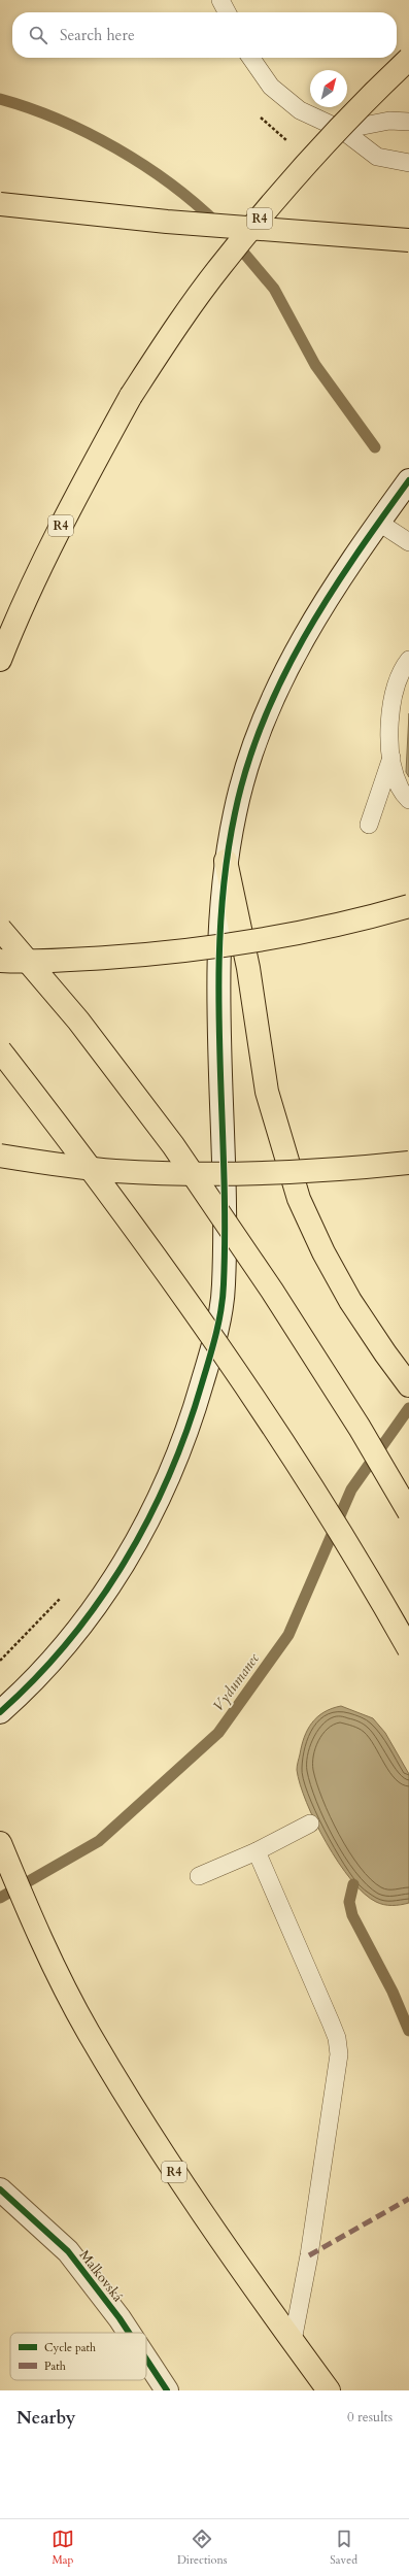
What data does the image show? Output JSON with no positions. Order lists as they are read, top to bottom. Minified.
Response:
{"streets":{"highway":["R4"],"main road":["Malkovská"]},"water":["Vydumanec"],"legend":["Cycle path","Path"],"north":"top right","page":{"search":"Search here","heading":["Nearby","0 results"],"nav":["Map","Directions","Saved"]}}
